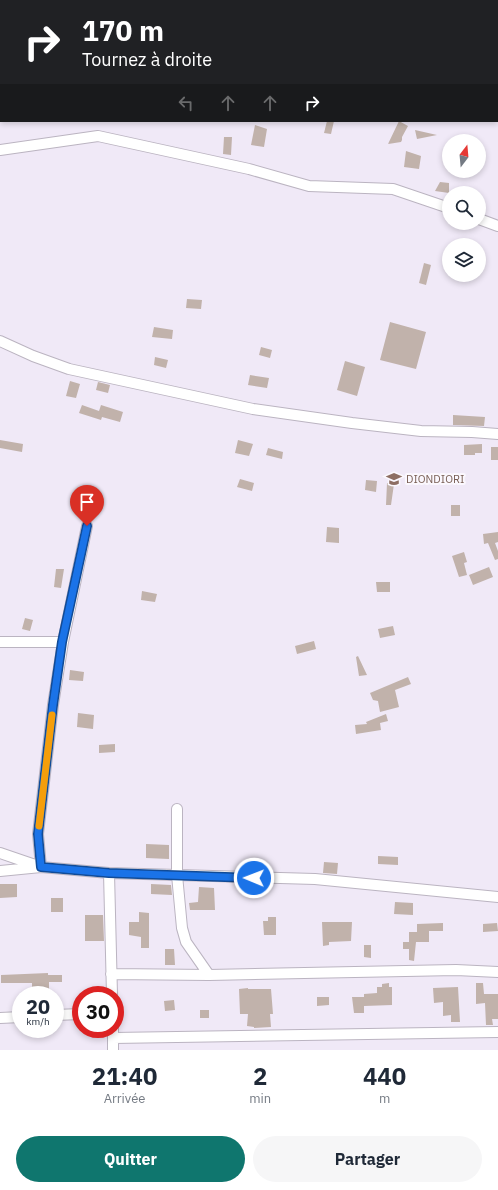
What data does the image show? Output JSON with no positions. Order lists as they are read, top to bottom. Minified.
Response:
{"places":{"school or university":["DIONDIORI"]},"north":"top","page":{"turn":["170 m","Tournez à droite"],"speed":"20 km/h","limit":"30","eta":["21:40","Arrivée","2","min","440","m"],"buttons":["Quitter","Partager"]}}
